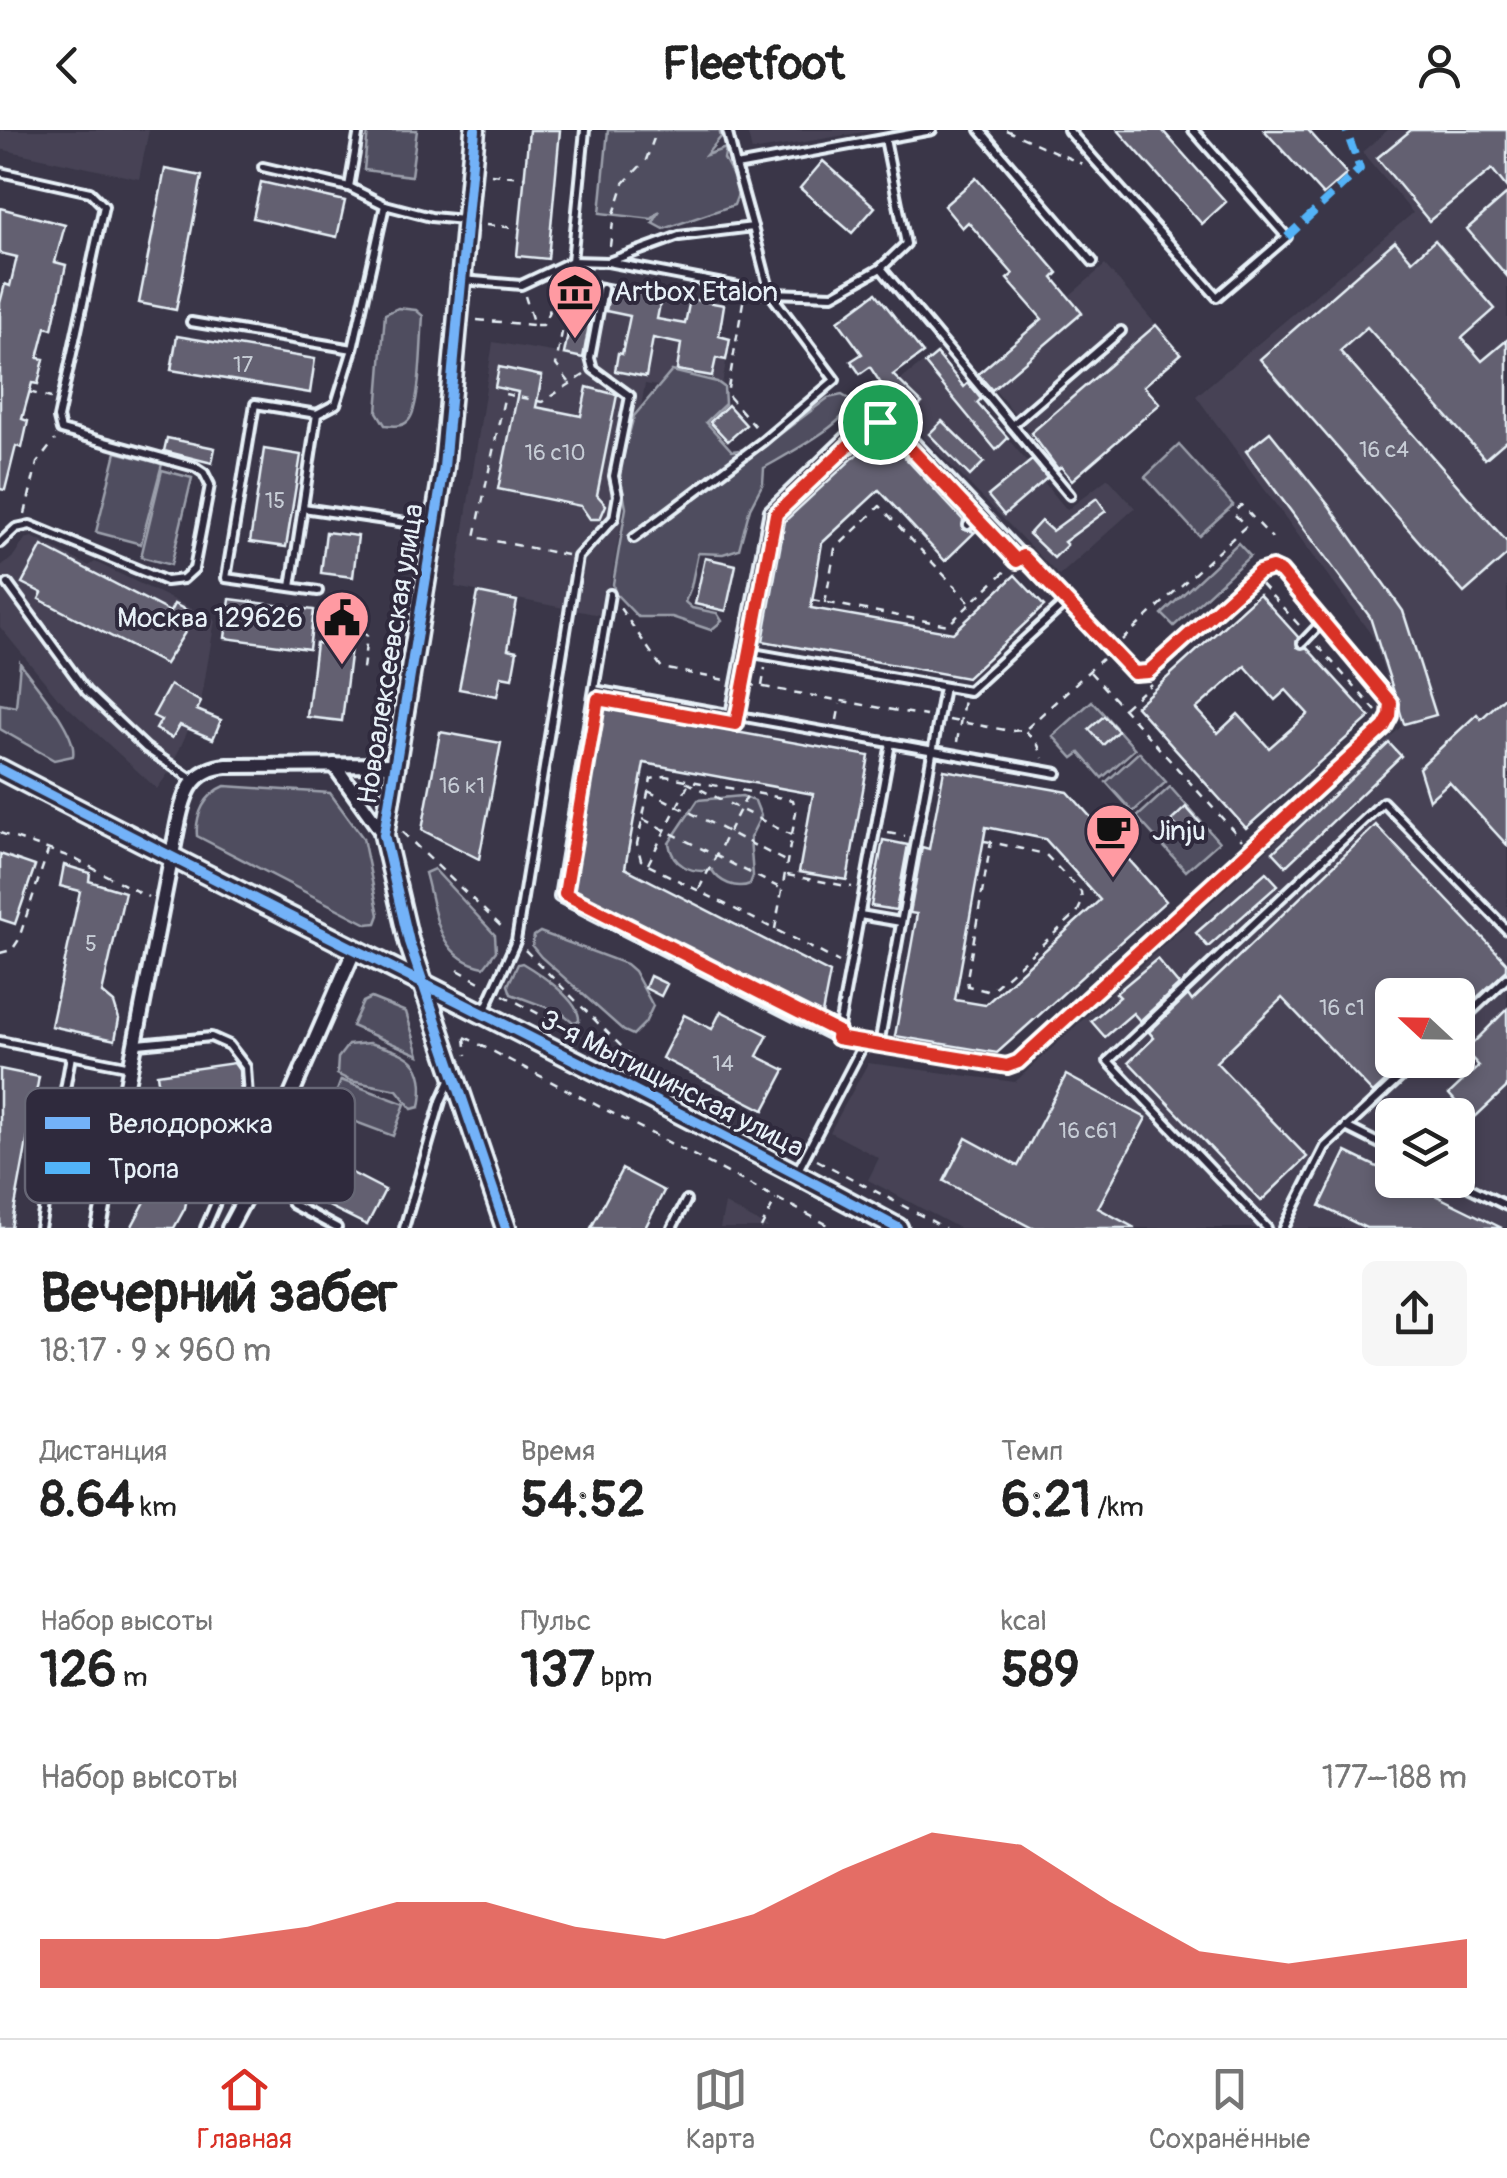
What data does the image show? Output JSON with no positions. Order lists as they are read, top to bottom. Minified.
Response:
{"streets":{"street":["Новоалексеевская улица","3-я Мытищинская улица"]},"crossings":[["Новоалексеевская улица","3-я Мытищинская улица"]],"places":{"museum":["Artbox Etalon"],"public building":["Москва 129626"],"cafe":["Jinju"]},"house_numbers":["17","16 c4","16 с10","15","16 к1","5","16 с1","14","16 с61"],"legend":["Велодорожка","Тропа"],"north":"left","page":{"header":"Fleetfoot","heading":["Вечерний забег","18:17 · 9 × 960 m"],"stats":[["Дистанция","8.64 km"],["Время","54:52"],["Темп","6:21 /km"],["Набор высоты","126 m"],["Пульс","137 bpm"],["kcal","589"]],"chart":["Набор высоты","177–188 m"],"tabs":["Главная","Карта","Сохранённые"]}}
